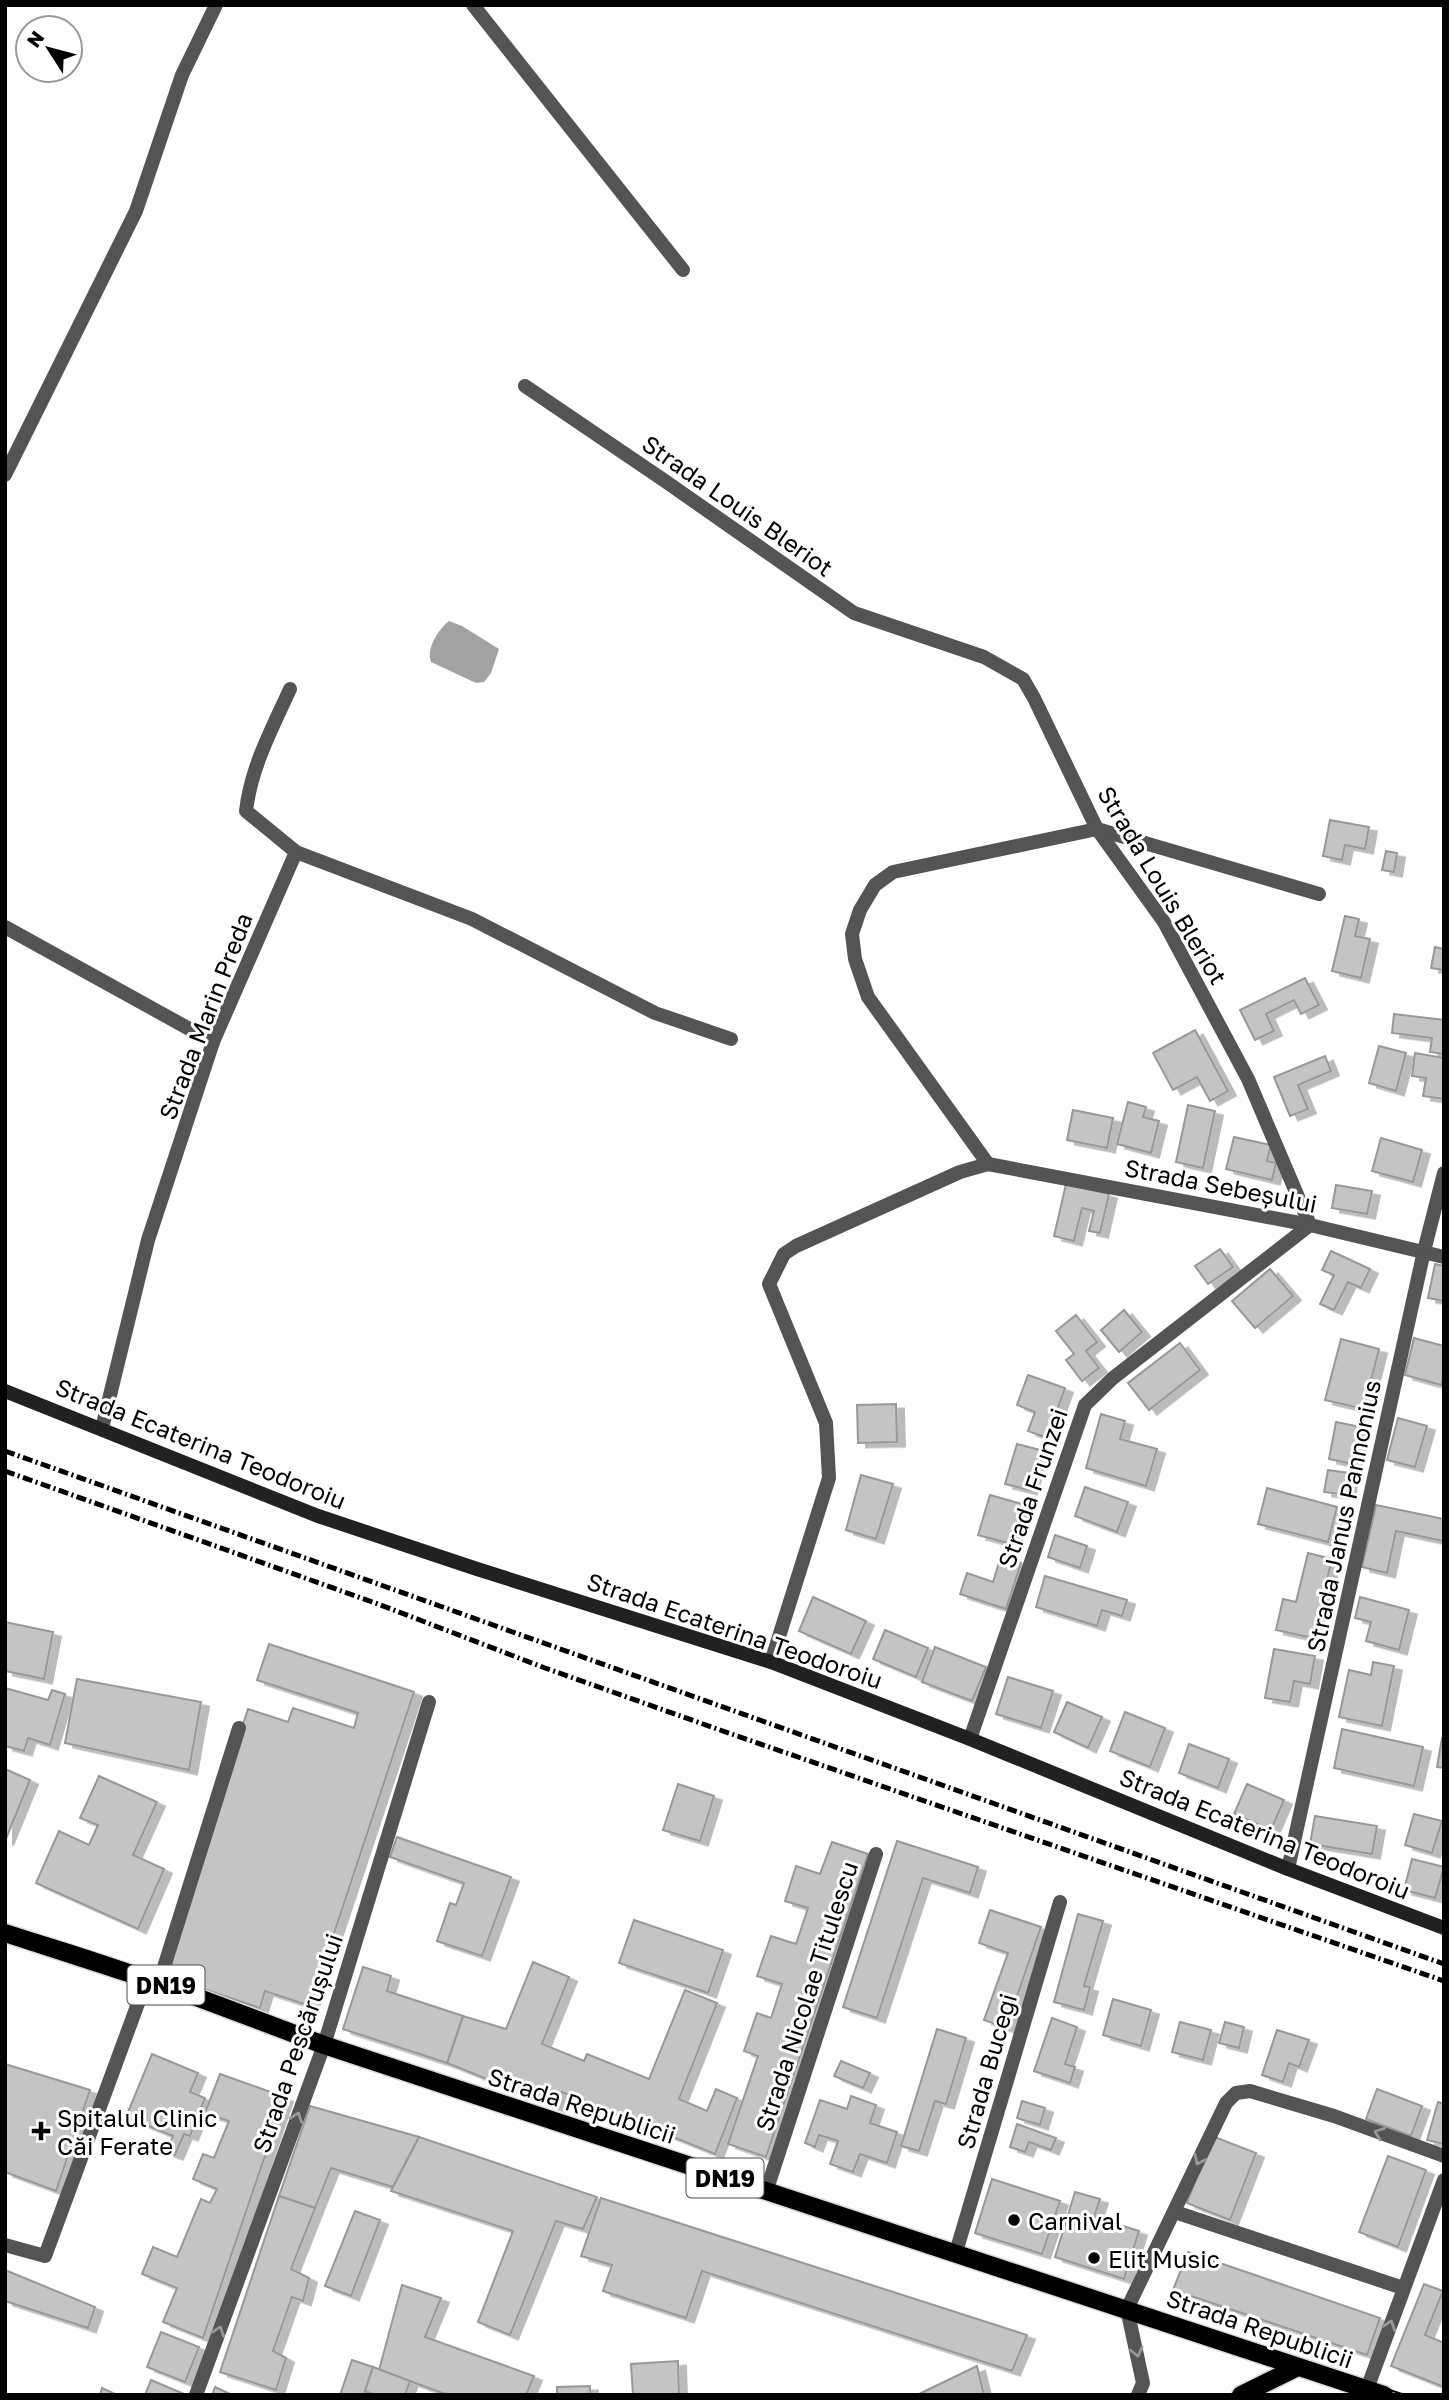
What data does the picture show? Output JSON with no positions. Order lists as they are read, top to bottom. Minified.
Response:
{"streets":{"main road":["Strada Ecaterina Teodoroiu","DN19","Strada Republicii"],"street":["Strada Louis Bleriot","Strada Marin Preda","Strada Sebeșului","Strada Frunzei","Strada Janus Pannonius","Strada Nicolae Titulescu","Strada Pescărușului","Strada Bucegi"]},"crossings":[["Strada Louis Bleriot","Strada Sebeșului"],["Strada Louis Bleriot","Strada Frunzei"],["Strada Marin Preda","Strada Ecaterina Teodoroiu"],["Strada Sebeșului","Strada Frunzei"],["Strada Sebeșului","Strada Janus Pannonius"],["Strada Ecaterina Teodoroiu","Strada Frunzei"],["Strada Ecaterina Teodoroiu","Strada Janus Pannonius"],["Strada Nicolae Titulescu","Strada Republicii"],["Strada Pescărușului","Strada Republicii"],["Strada Bucegi","Strada Republicii"]],"one_way":["Strada Pescărușului"],"places":{"health":["Spitalul Clinic Căi Ferate"],"other":["Carnival","Elit Music"]},"north":"top left"}
